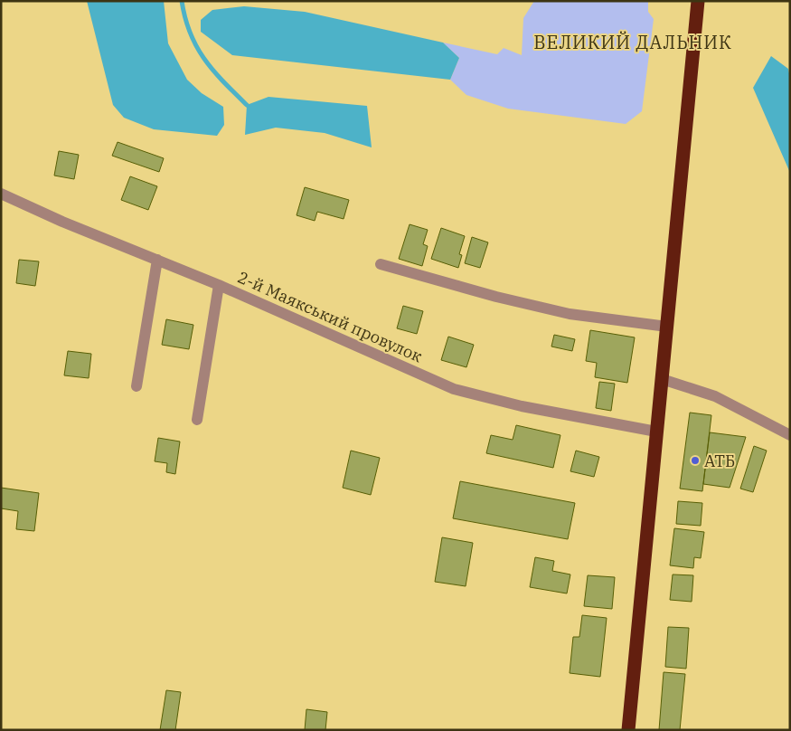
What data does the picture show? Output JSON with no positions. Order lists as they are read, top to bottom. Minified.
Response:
{"streets":{"street":["2-й Маякський провулок"]},"districts":["ВЕЛИКИЙ ДАЛЬНИК"],"places":["АТБ"]}
